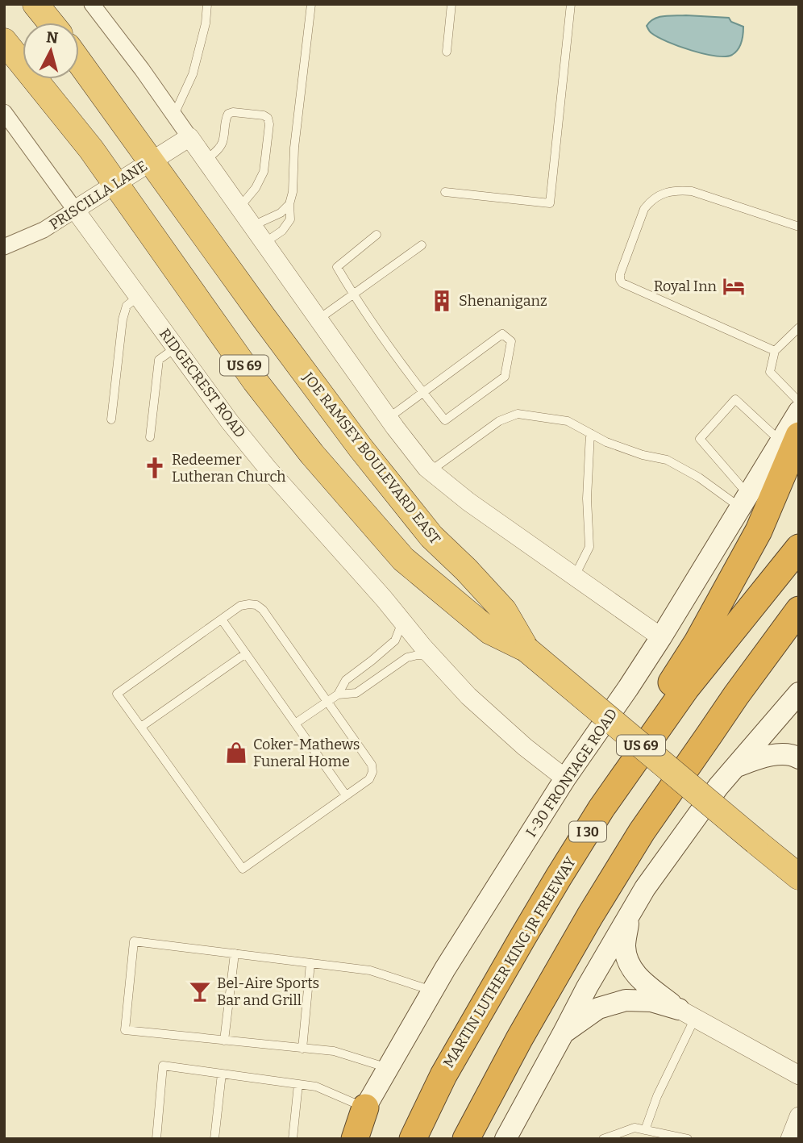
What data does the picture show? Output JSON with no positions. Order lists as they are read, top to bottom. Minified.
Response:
{"streets":{"highway":["US 69","JOE RAMSEY BOULEVARD EAST","I 30","MARTIN LUTHER KING JR FREEWAY"],"main road":["I-30 FRONTAGE ROAD"],"street":["PRISCILLA LANE","RIDGECREST ROAD"]},"crossings":[["PRISCILLA LANE","US 69"],["PRISCILLA LANE","RIDGECREST ROAD"],["PRISCILLA LANE","JOE RAMSEY BOULEVARD EAST"],["US 69","JOE RAMSEY BOULEVARD EAST"],["RIDGECREST ROAD","I-30 FRONTAGE ROAD"]],"places":{"hotel":["Royal Inn"],"building":["Shenaniganz"],"church":["Redeemer Lutheran Church"],"shop":["Coker-Mathews Funeral Home"],"bar":["Bel-Aire Sports Bar and Grill"]},"north":"top"}
